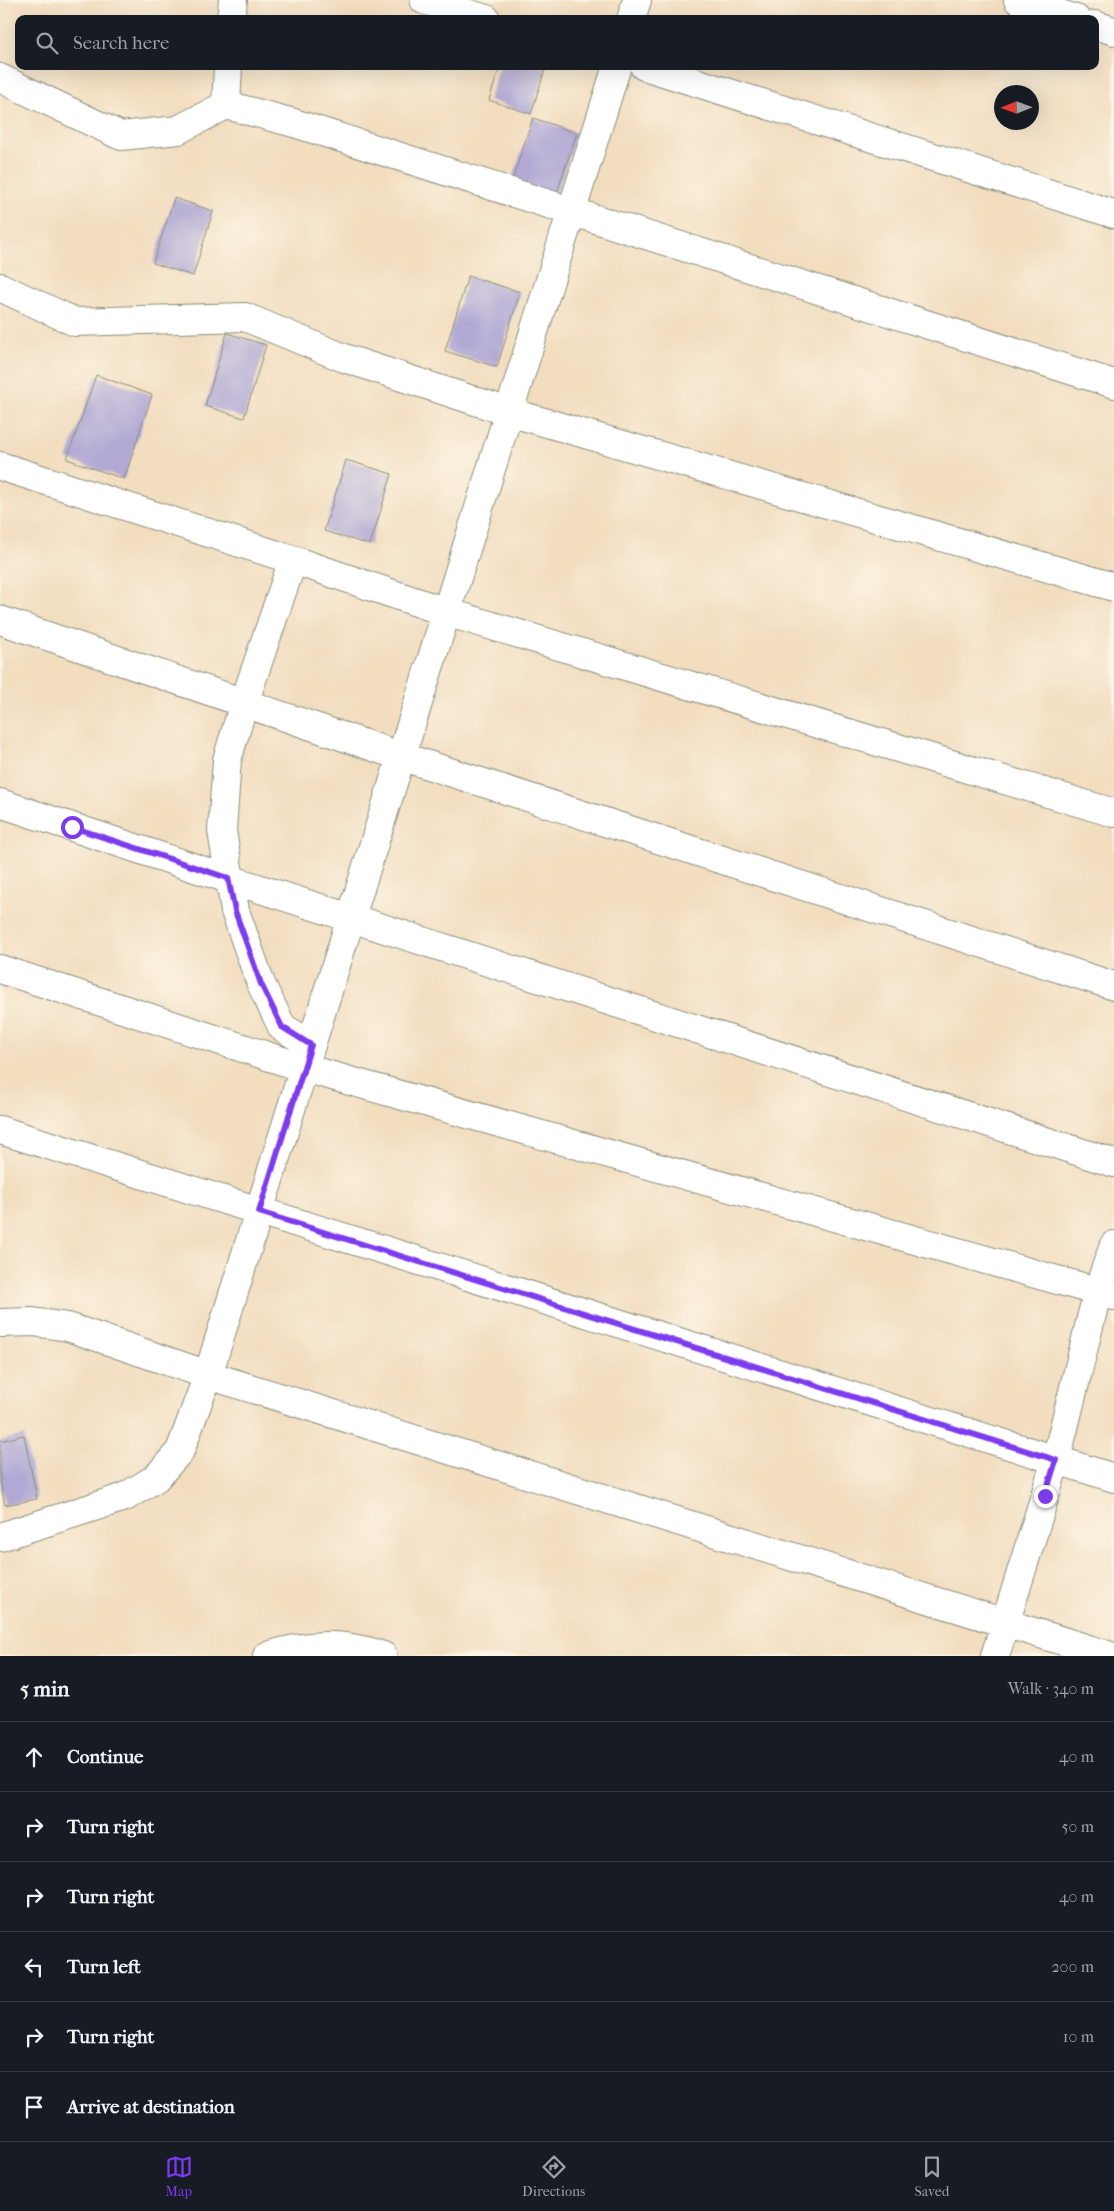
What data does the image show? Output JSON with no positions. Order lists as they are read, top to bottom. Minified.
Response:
{"north":"left","page":{"search":"Search here","heading":["5 min","Walk · 340 m"],"list":[["Continue","40 m"],["Turn right","50 m"],["Turn right","40 m"],["Turn left","200 m"],["Turn right","10 m"],"Arrive at destination"],"nav":["Map","Directions","Saved"]}}
